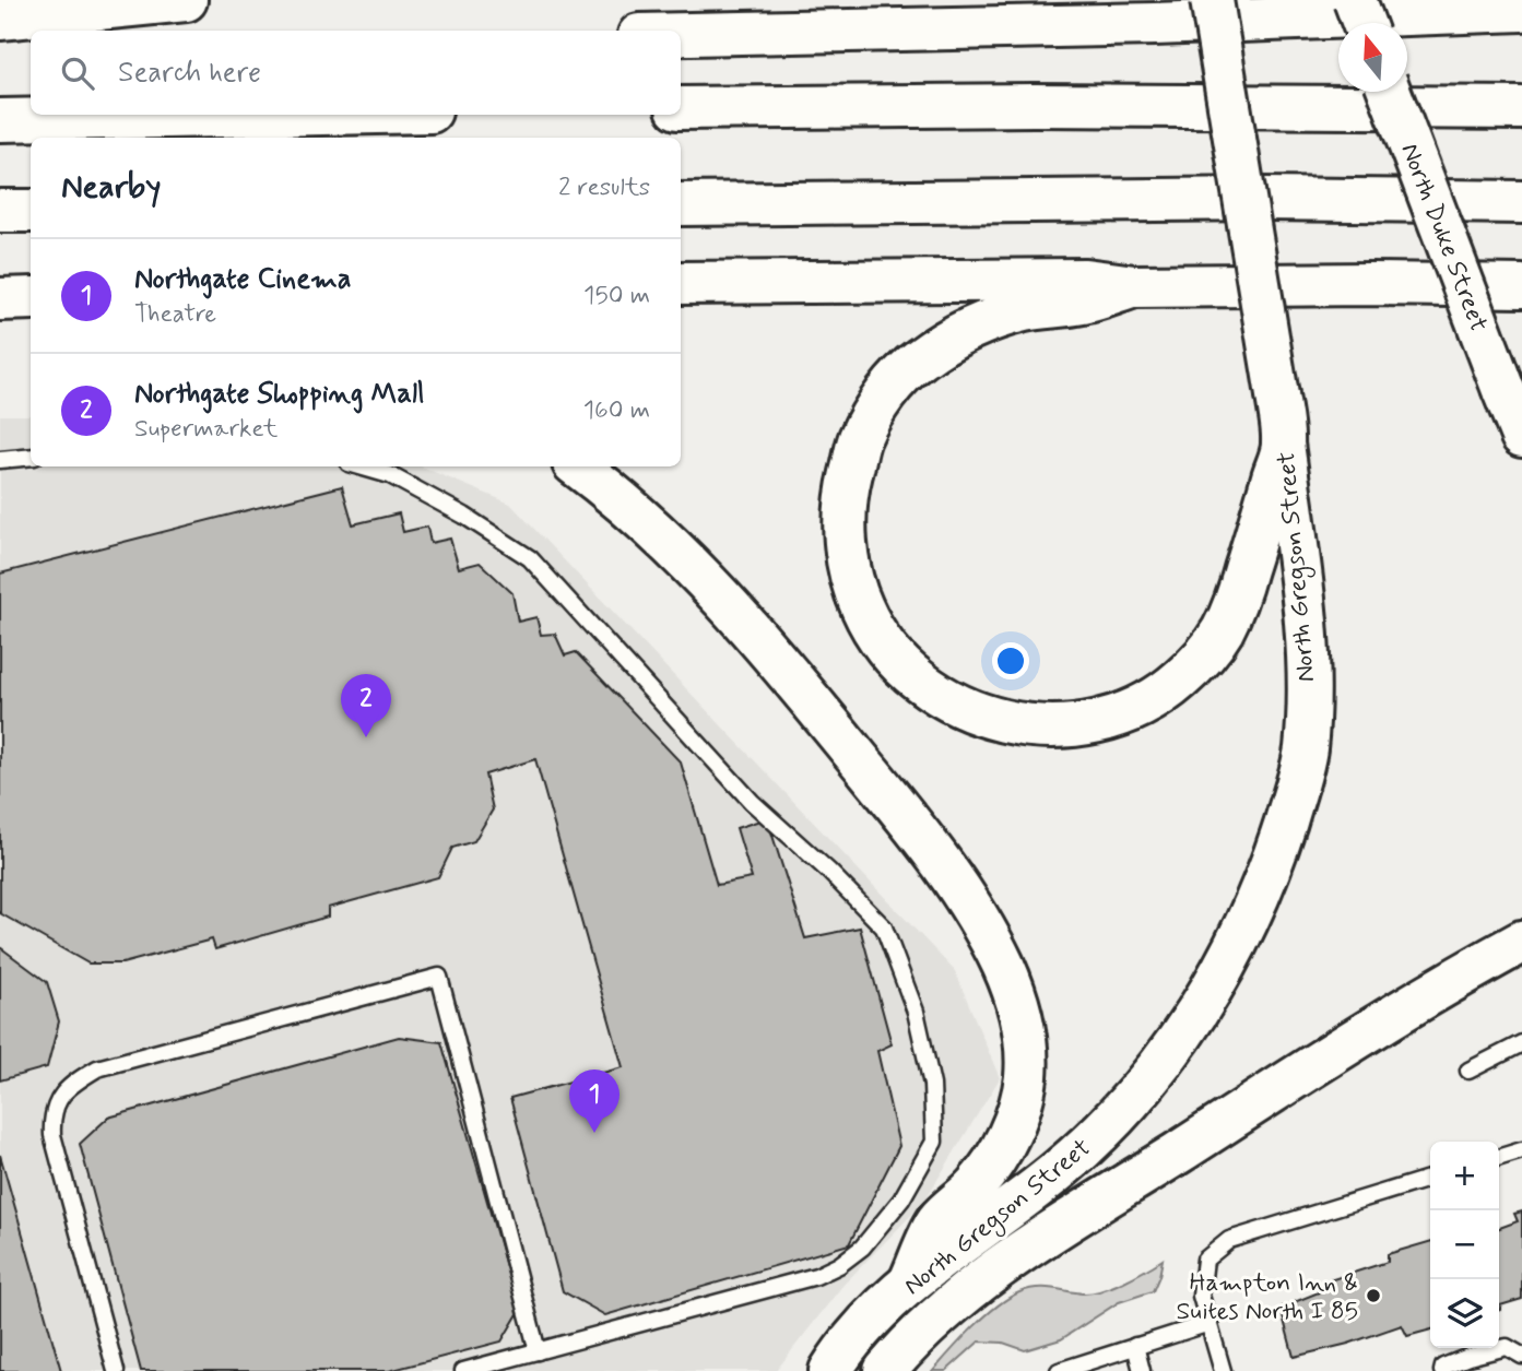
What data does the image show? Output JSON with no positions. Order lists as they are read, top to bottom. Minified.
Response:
{"streets":{"main road":["North Duke Street","North Gregson Street"]},"places":["Hampton Inn & Suites North I 85"],"north":"top","page":{"search":"Search here","heading":["Nearby","2 results"],"list":[{"mark":"1","name":"Northgate Cinema","note":"Theatre","value":"150 m"},{"mark":"2","name":"Northgate Shopping Mall","note":"Supermarket","value":"160 m"}],"pins":["2","1"],"map_buttons":["+","−"]}}
